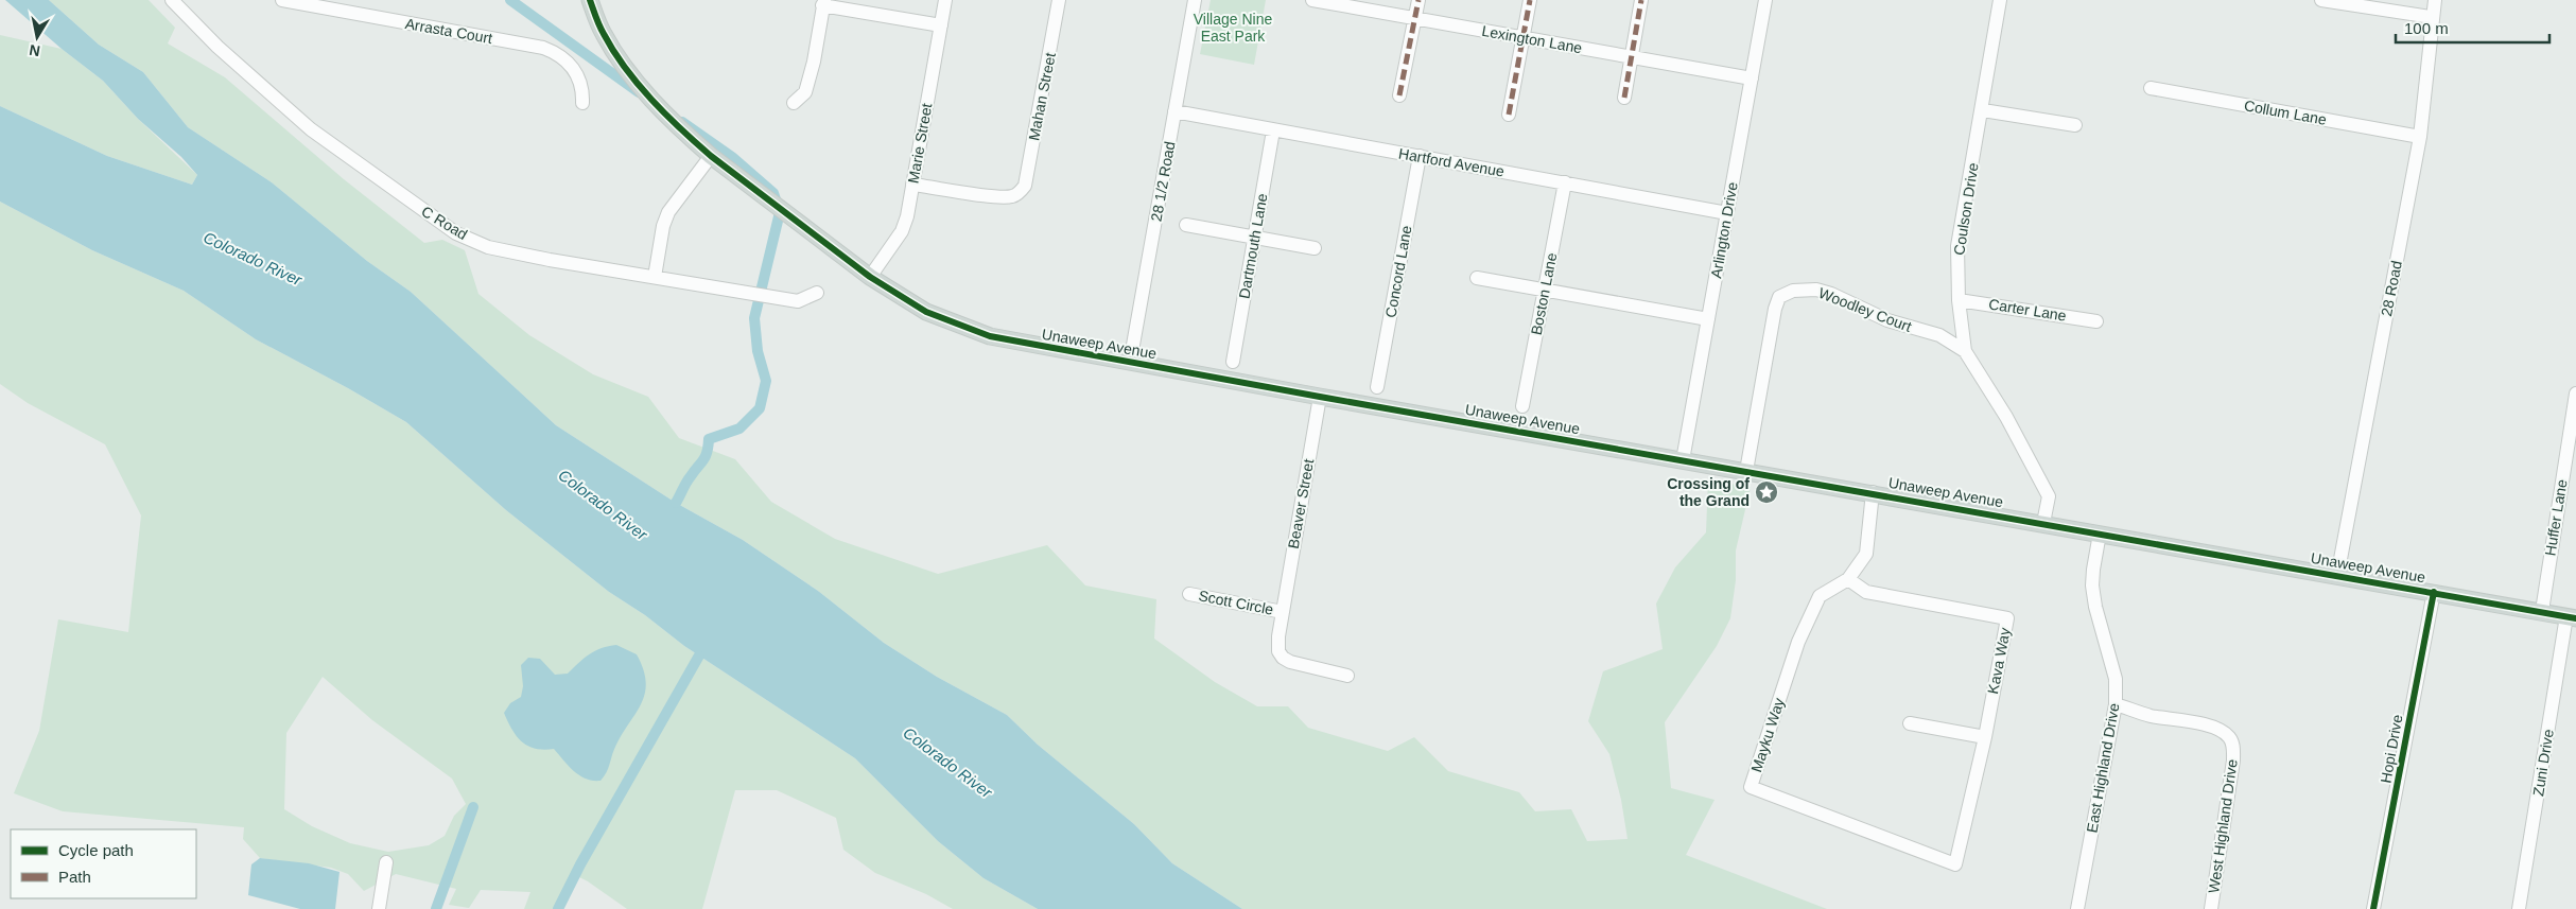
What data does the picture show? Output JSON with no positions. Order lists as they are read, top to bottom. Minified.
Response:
{"streets":{"main road":["Unaweep Avenue"],"street":["Arrasta Court","Lexington Lane","Mahan Street","Collum Lane","Marie Street","Hartford Avenue","28 1/2 Road","Coulson Drive","C Road","Arlington Drive","Dartmouth Lane","Concord Lane","28 Road","Boston Lane","Woodley Court","Carter Lane","Beaver Street","Huffer Lane","Scott Circle","Kava Way","Mayku Way","Hopi Drive","Zuni Drive","East Highland Drive","West Highland Drive"]},"crossings":[["Lexington Lane","Arlington Drive"],["Mahan Street","Marie Street"],["Collum Lane","28 Road"],["Marie Street","Unaweep Avenue"],["Hartford Avenue","28 1/2 Road"],["Hartford Avenue","Arlington Drive"],["Hartford Avenue","Dartmouth Lane"],["Hartford Avenue","Concord Lane"],["Hartford Avenue","Boston Lane"],["28 1/2 Road","Unaweep Avenue"],["Coulson Drive","Woodley Court"],["Coulson Drive","Carter Lane"],["Coulson Drive","Unaweep Avenue"],["Arlington Drive","Unaweep Avenue"],["28 Road","Unaweep Avenue"],["Woodley Court","Unaweep Avenue"],["Unaweep Avenue","Beaver Street"],["Unaweep Avenue","Huffer Lane"],["Unaweep Avenue","Mayku Way"],["Unaweep Avenue","Hopi Drive"],["Unaweep Avenue","Zuni Drive"],["Unaweep Avenue","East Highland Drive"],["Beaver Street","Scott Circle"],["Kava Way","Mayku Way"],["East Highland Drive","West Highland Drive"]],"water":["Colorado River"],"parks":["Village Nine East Park"],"places":{"place":["Crossing of the Grand"]},"legend":["Cycle path","Path"],"scale_bar":"100 m","north":"bottom"}
